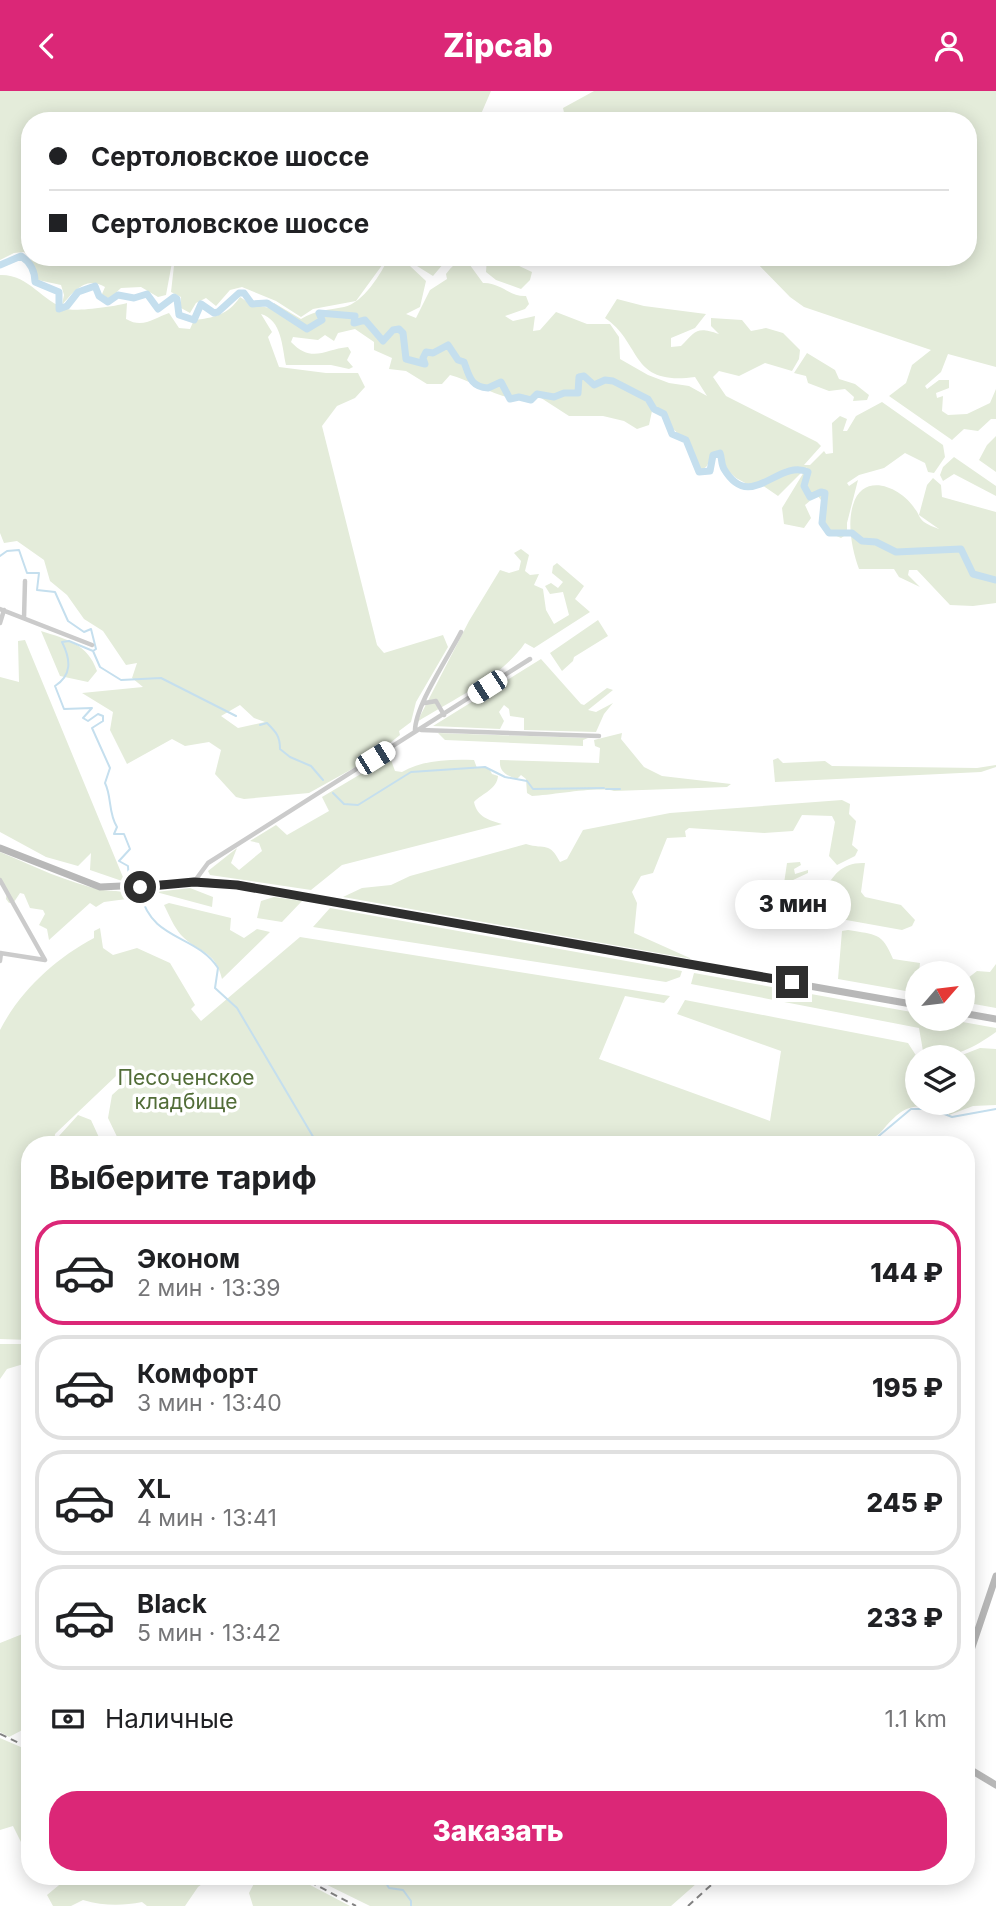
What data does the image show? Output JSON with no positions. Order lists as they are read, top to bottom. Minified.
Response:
{"parks":["Песоченское кладбище"],"north":"top right","page":{"header":"Zipcab","banner":["Сертоловское шоссе","Сертоловское шоссе"],"bubble":"3 мин","heading":"Выберите тариф","list":[{"name":"Эконом","note":"2 мин · 13:39","value":"144 ₽"},{"name":"Комфорт","note":"3 мин · 13:40","value":"195 ₽"},{"name":"XL","note":"4 мин · 13:41","value":"245 ₽"},{"name":"Black","note":"5 мин · 13:42","value":"233 ₽"}],"pay":["Наличные","1.1 km"],"buttons":"Заказать"}}
